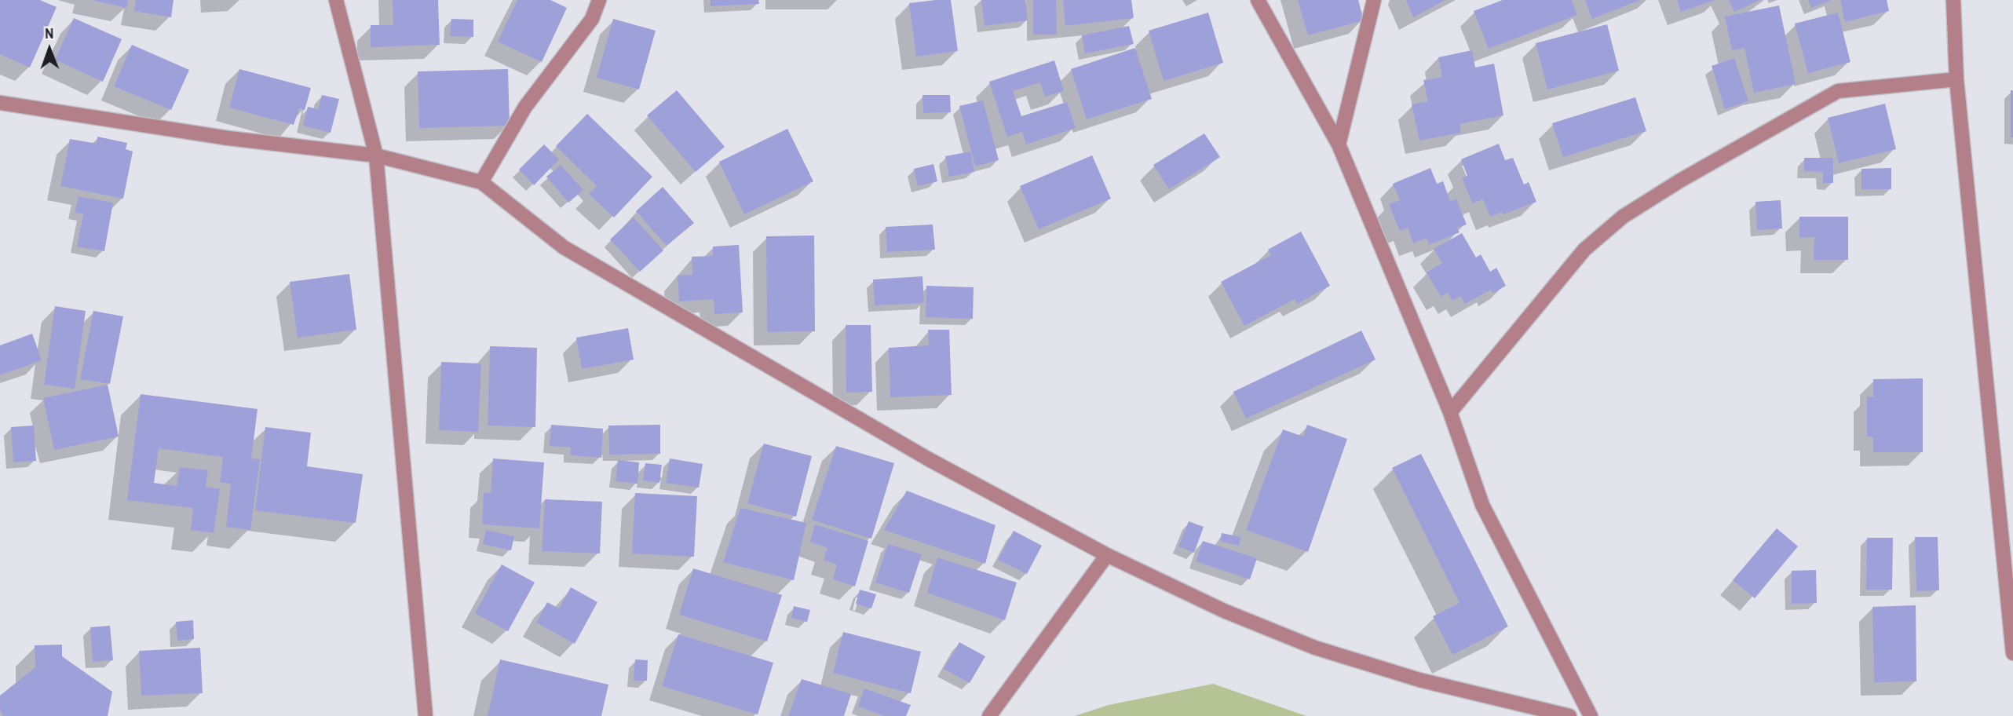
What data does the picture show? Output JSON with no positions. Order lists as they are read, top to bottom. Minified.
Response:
{"north":"top"}
